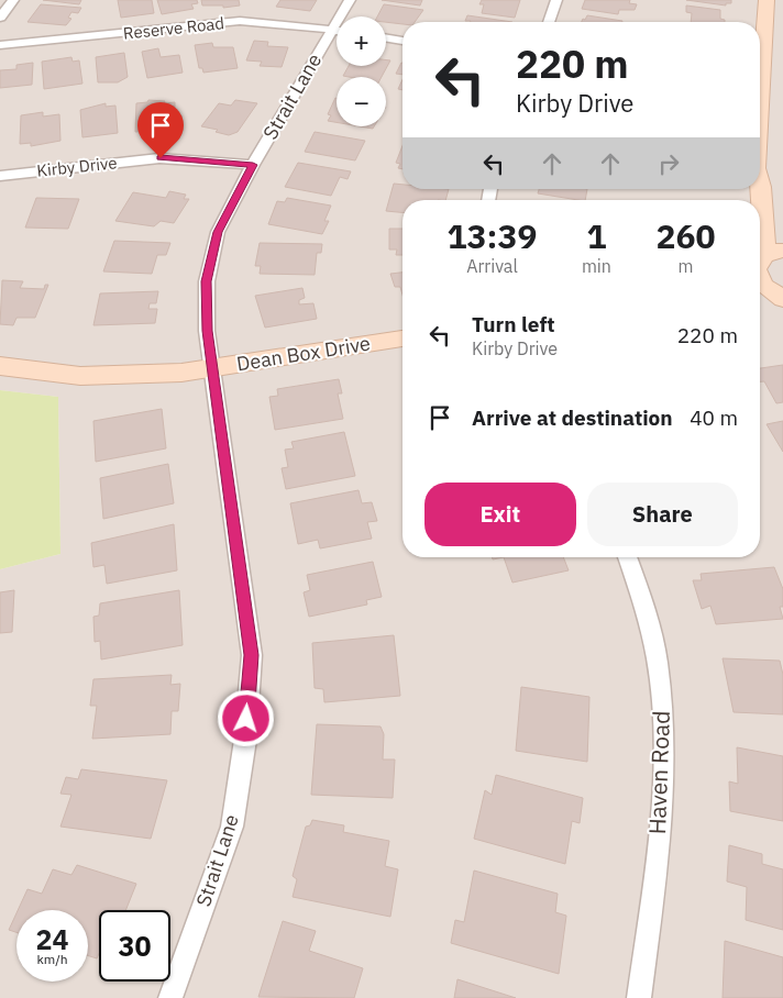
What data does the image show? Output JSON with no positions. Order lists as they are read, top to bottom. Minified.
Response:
{"streets":{"street":["Reserve Road","Strait Lane","Kirby Drive","Dean Box Drive","Haven Road"]},"crossings":[["Strait Lane","Kirby Drive"],["Strait Lane","Dean Box Drive"]],"page":{"map_buttons":["+","−"],"turn":["220 m","Kirby Drive"],"eta":["13:39","Arrival","1","min","260","m"],"list":[{"name":"Turn left","note":"Kirby Drive","value":"220 m"},{"name":"Arrive at destination","value":"40 m"}],"buttons":["Exit","Share"],"speed":"24 km/h","limit":"30"}}
